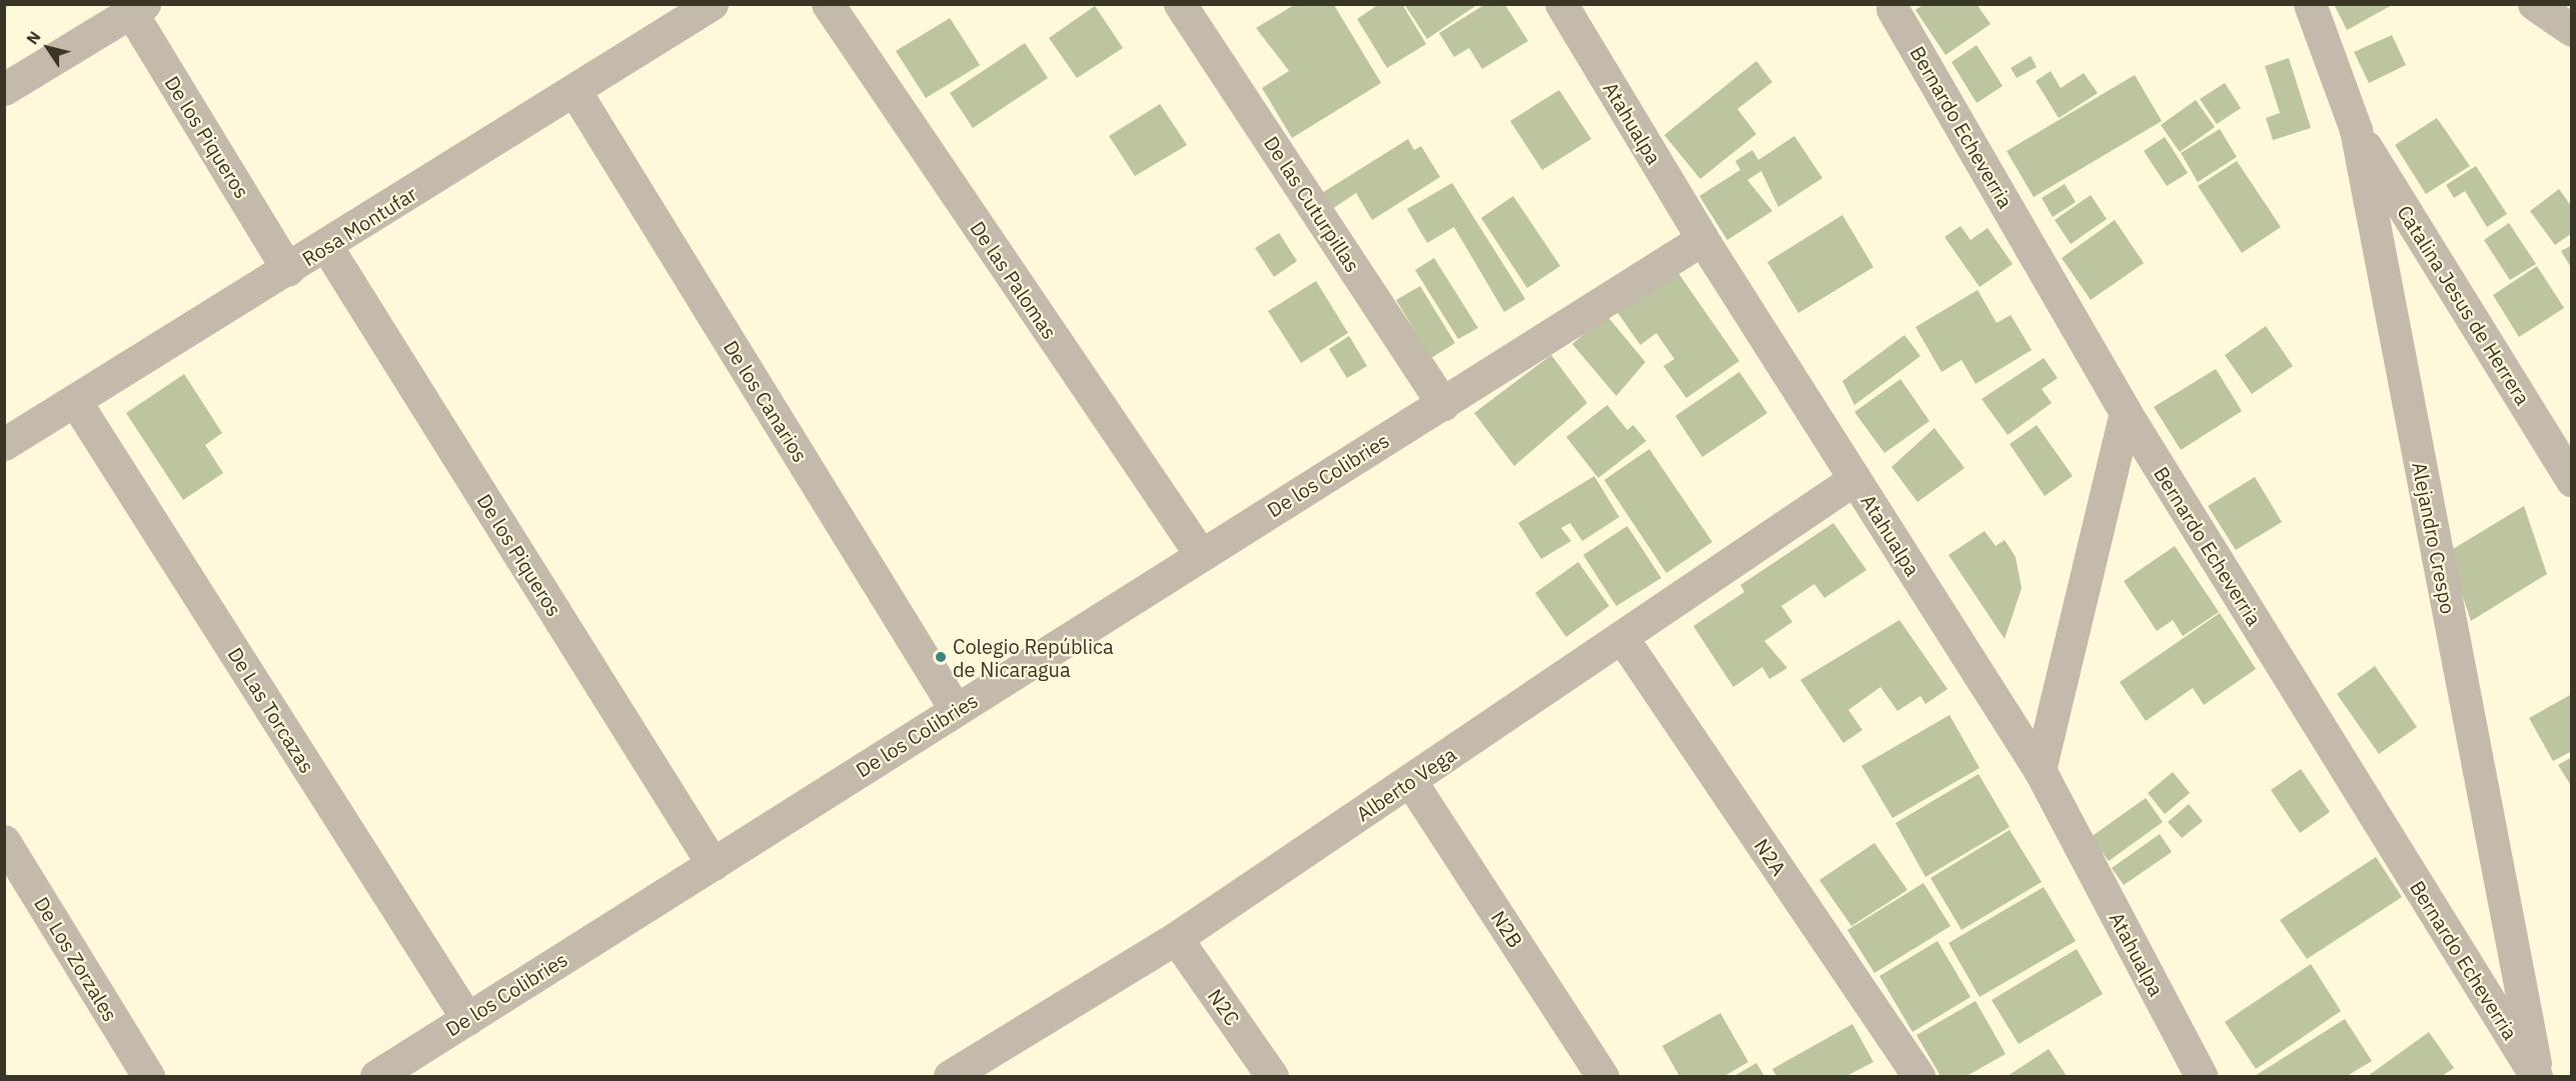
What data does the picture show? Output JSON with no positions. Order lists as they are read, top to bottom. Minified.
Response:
{"streets":{"street":["Atahualpa","Bernardo Echeverria","De los Piqueros","De las Cuturpillas","Rosa Montufar","De las Palomas","Catalina Jesus de Herrera","De los Canarios","De los Colibries","Alejandro Crespo","De Las Torcazas","Alberto Vega","N2A","N2B","De Los Zorzales","N2C"]},"crossings":[["Atahualpa","De los Colibries"],["Atahualpa","Alberto Vega"],["Bernardo Echeverria","Alejandro Crespo"],["De los Piqueros","Rosa Montufar"],["De los Piqueros","De los Colibries"],["De las Cuturpillas","De los Colibries"],["Rosa Montufar","De los Canarios"],["Rosa Montufar","De Las Torcazas"],["De las Palomas","De los Colibries"],["Catalina Jesus de Herrera","Alejandro Crespo"],["De los Canarios","De los Colibries"],["De los Colibries","De Las Torcazas"],["Alberto Vega","N2A"],["Alberto Vega","N2B"],["Alberto Vega","N2C"]],"places":["Colegio República de Nicaragua"],"north":"top left"}
